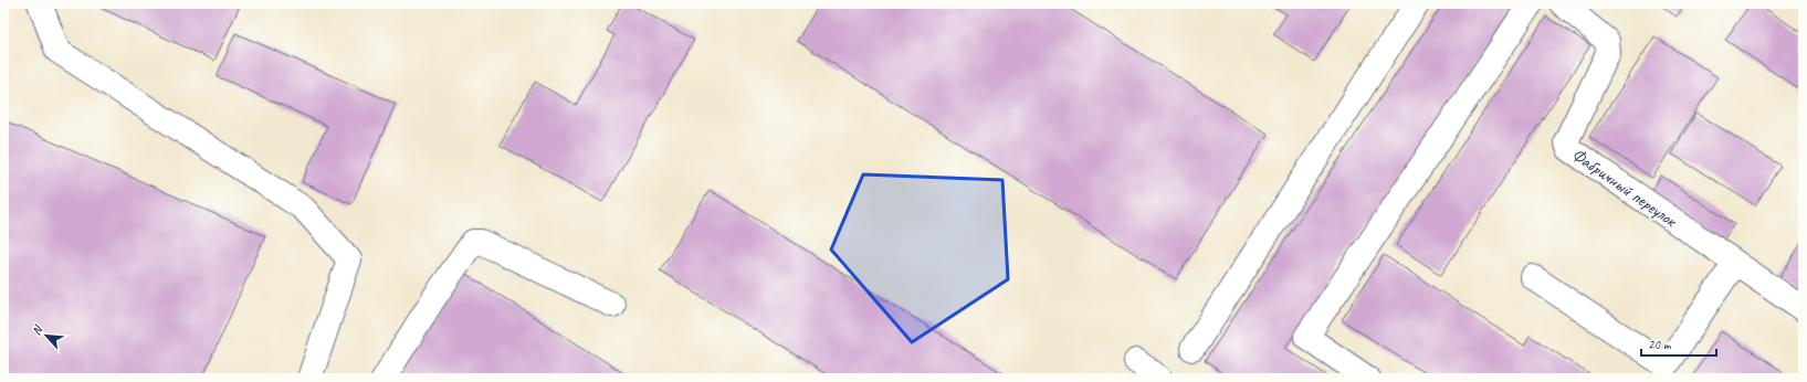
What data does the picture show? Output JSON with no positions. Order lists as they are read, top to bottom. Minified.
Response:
{"streets":{"street":["Фабричный переулок"]},"scale_bar":"20 m","north":"top left"}
